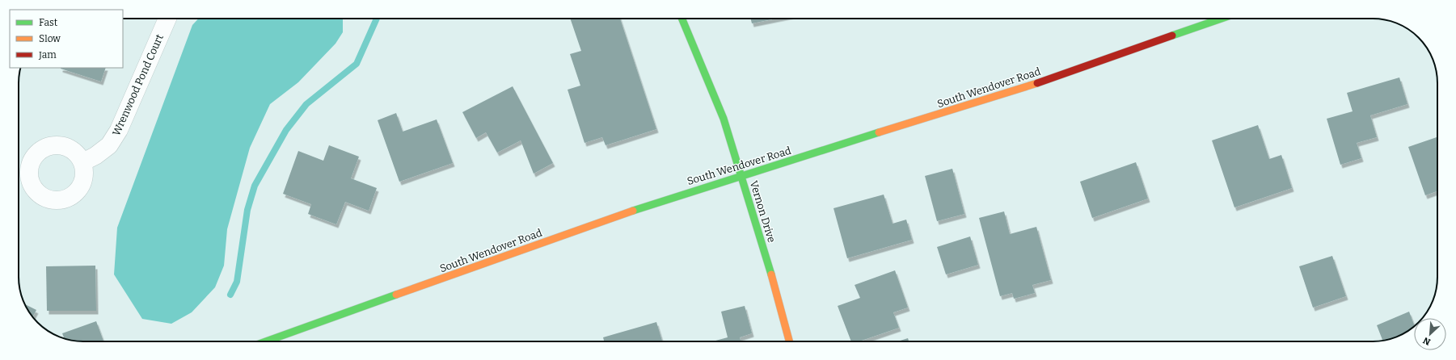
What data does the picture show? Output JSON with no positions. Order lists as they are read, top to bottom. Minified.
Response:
{"streets":{"main road":["South Wendover Road","Vernon Drive"],"street":["Wrenwood Pond Court"]},"crossings":[["South Wendover Road","Vernon Drive"]],"legend":["Fast","Slow","Jam"],"north":"bottom left"}
